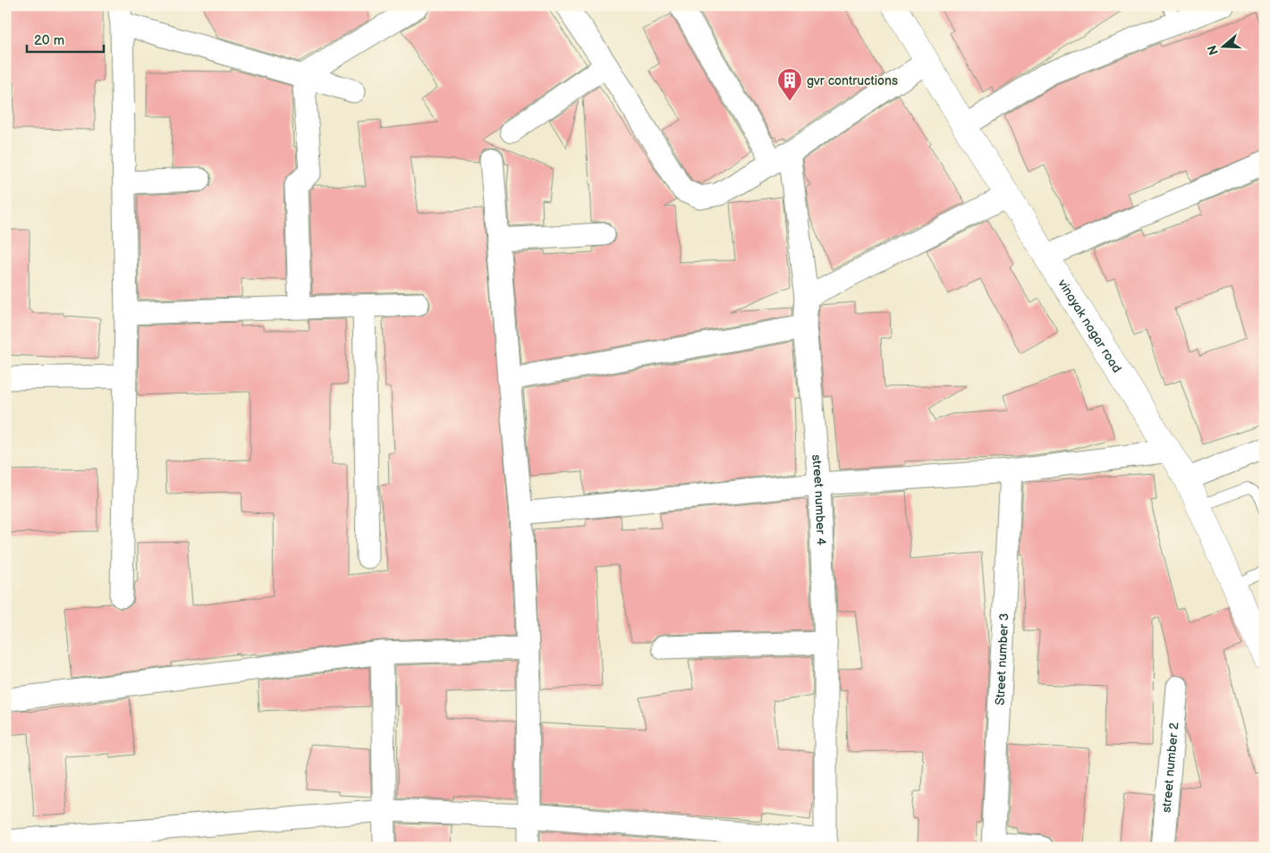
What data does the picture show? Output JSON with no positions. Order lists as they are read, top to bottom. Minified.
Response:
{"streets":{"street":["vinayak nagar road","street number 4","Street number 3","street number 2"]},"places":{"building":["gvr contructions"]},"scale_bar":"20 m","north":"left"}
